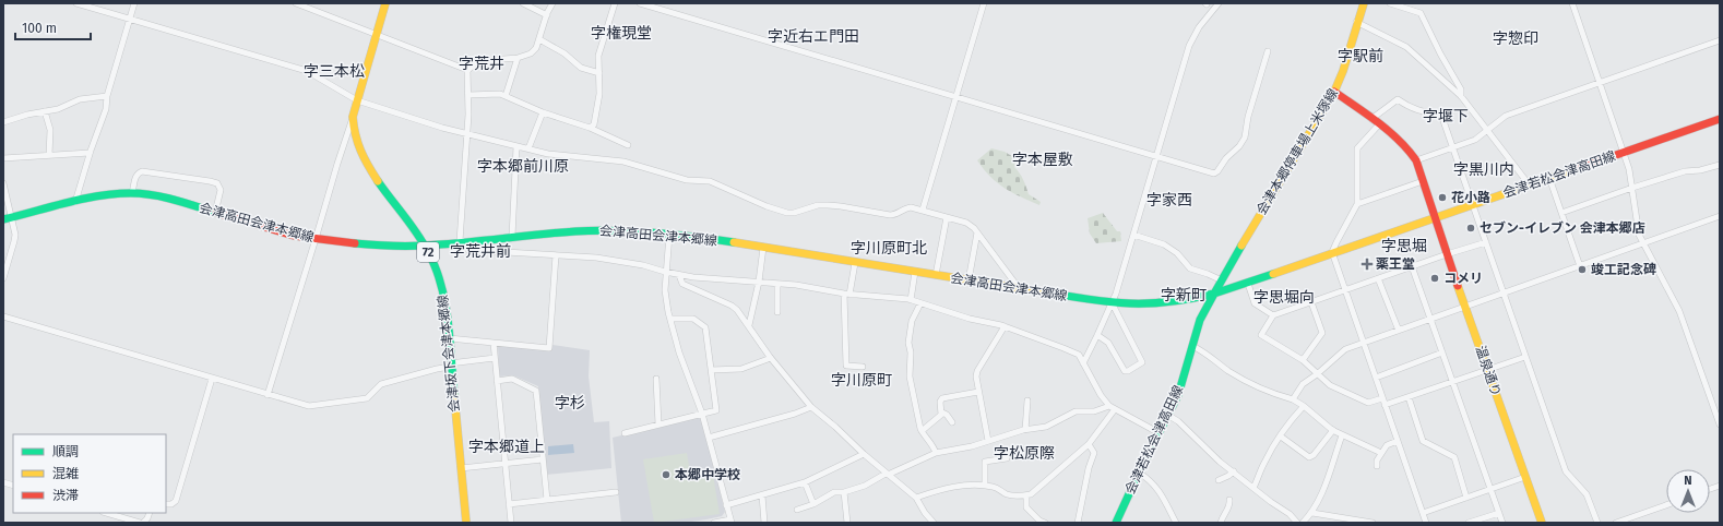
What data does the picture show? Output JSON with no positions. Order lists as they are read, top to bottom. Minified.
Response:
{"streets":{"main road":["会津本郷停車場上米塚線","会津若松会津高田線","会津高田会津本郷線","72","会津坂下会津本郷線","温泉通り"]},"crossings":[["会津本郷停車場上米塚線","会津若松会津高田線"],["会津本郷停車場上米塚線","会津高田会津本郷線"],["会津本郷停車場上米塚線","温泉通り"],["会津若松会津高田線","会津高田会津本郷線"],["会津若松会津高田線","温泉通り"],["会津高田会津本郷線","会津坂下会津本郷線"]],"districts":["字権現堂","字近右エ門田","字惣印","字駅前","字荒井","字三本松","字堰下","字本屋敷","字本郷前川原","字黒川内","字家西","字思堀","字川原町北","字荒井前","字新町","字思堀向","字川原町","字杉","字本郷道上","字松原際"],"places":{"other":["花小路","セブン-イレブン 会津本郷店","竣工記念碑","コメリ","本郷中学校"],"health":["薬王堂"]},"legend":["順調","混雑","渋滞"],"scale_bar":"100 m","north":"top"}
